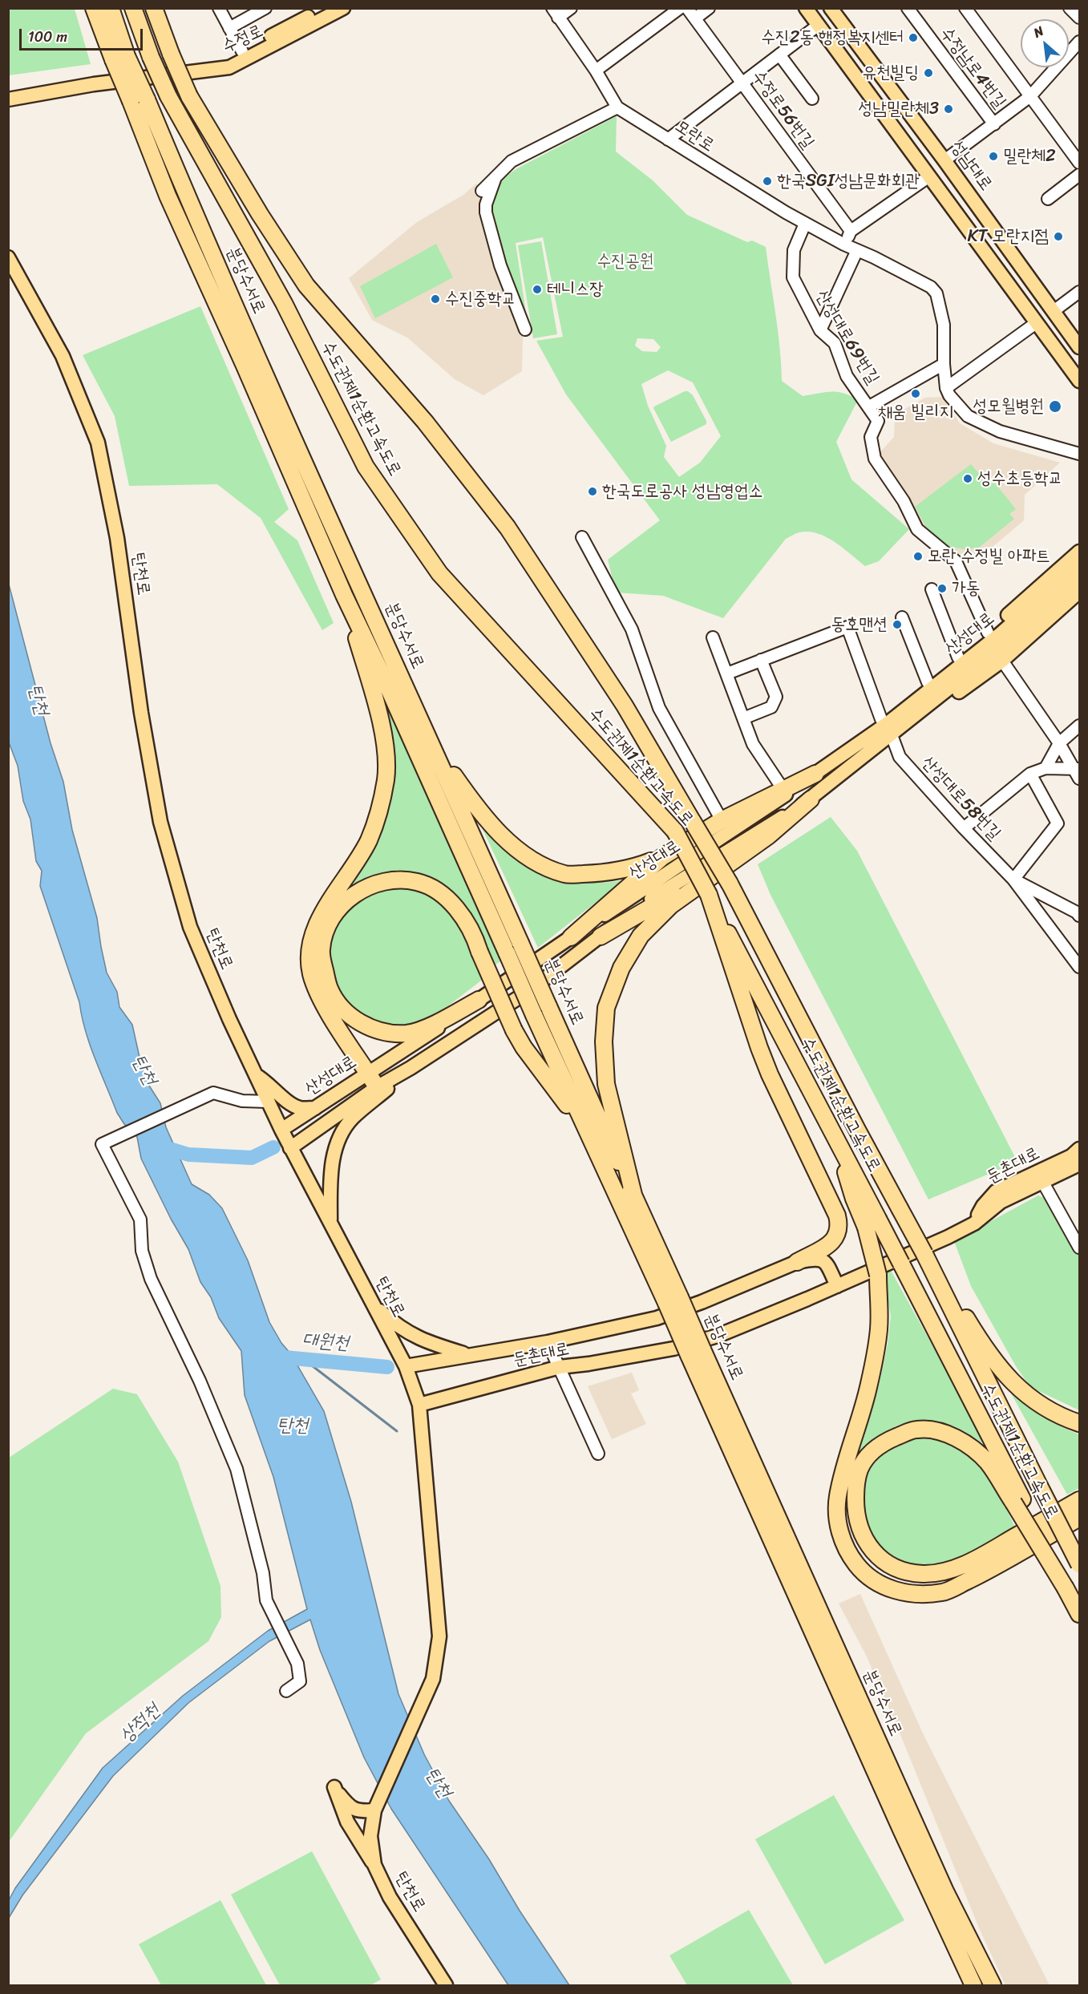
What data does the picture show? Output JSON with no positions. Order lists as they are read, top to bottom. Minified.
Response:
{"streets":{"highway":["분당수서로","수도권제1순환고속도로"],"main road":["수정로","성남대로","탄천로","산성대로","둔촌대로"],"street":["수정남로4번길","수정로56번길","모란로","산성대로69번길","산성대로58번길"]},"crossings":[["모란로","산성대로69번길"],["산성대로69번길","산성대로"],["탄천로","산성대로"],["탄천로","둔촌대로"],["산성대로","산성대로58번길"]],"water":["탄천","대원천","상적천"],"parks":["수진공원"],"places":["수진2동 행정복지센터","유천빌딩","성남밀란체3","밀란체2","한국SGI성남문화회관","KT 모란지점","테니스장","수진중학교","채움 빌리지","성모윌병원","성수초등학교","한국도로공사 성남영업소","모란 수정빌 아파트","가동","동호맨션"],"scale_bar":"100 m","north":"top left"}
